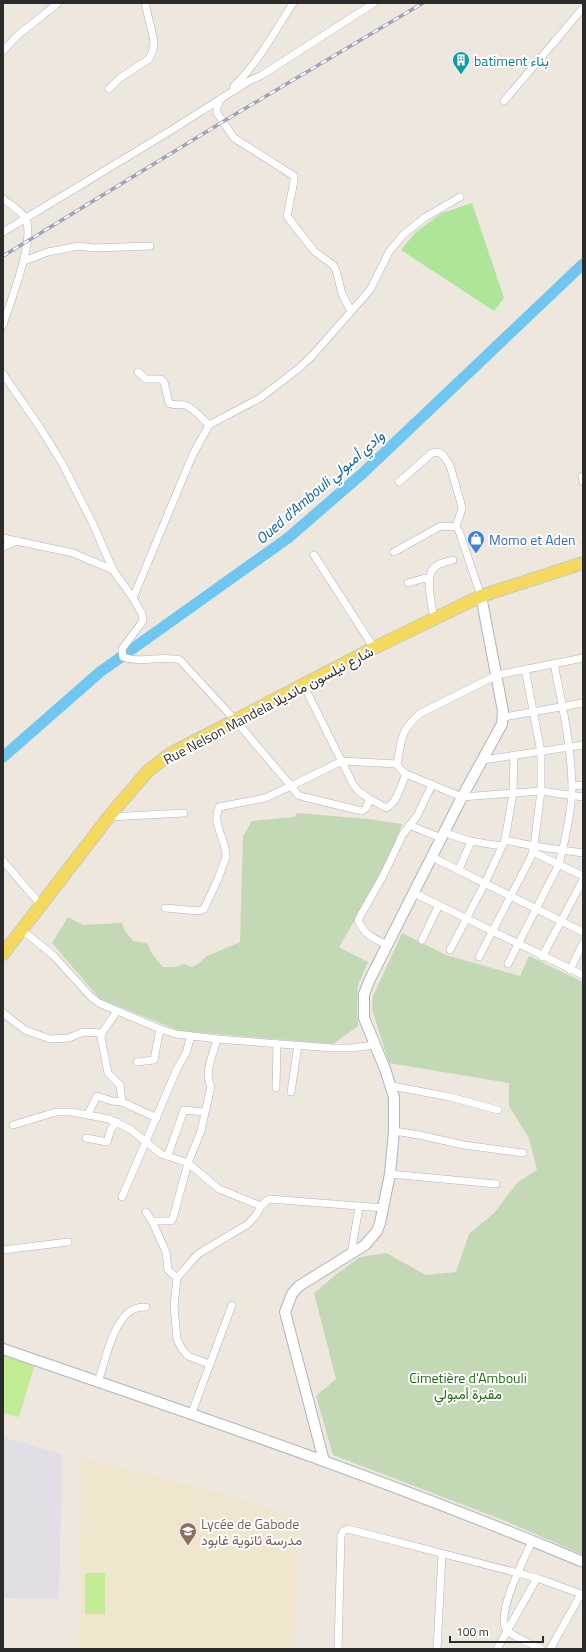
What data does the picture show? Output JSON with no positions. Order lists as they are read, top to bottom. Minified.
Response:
{"streets":{"main road":["Rue Nelson Mandela شارع نيلسون مانديلا"]},"water":["Oued d'Ambouli وادي أمبولي"],"parks":["Cimetière d'Ambouli مقبرة أمبولي"],"places":{"building":["batiment بناء"],"shop":["Momo et Aden"],"school or university":["Lycée de Gabode مدرسة ثانوية غابود"]},"scale_bar":"100 m"}
